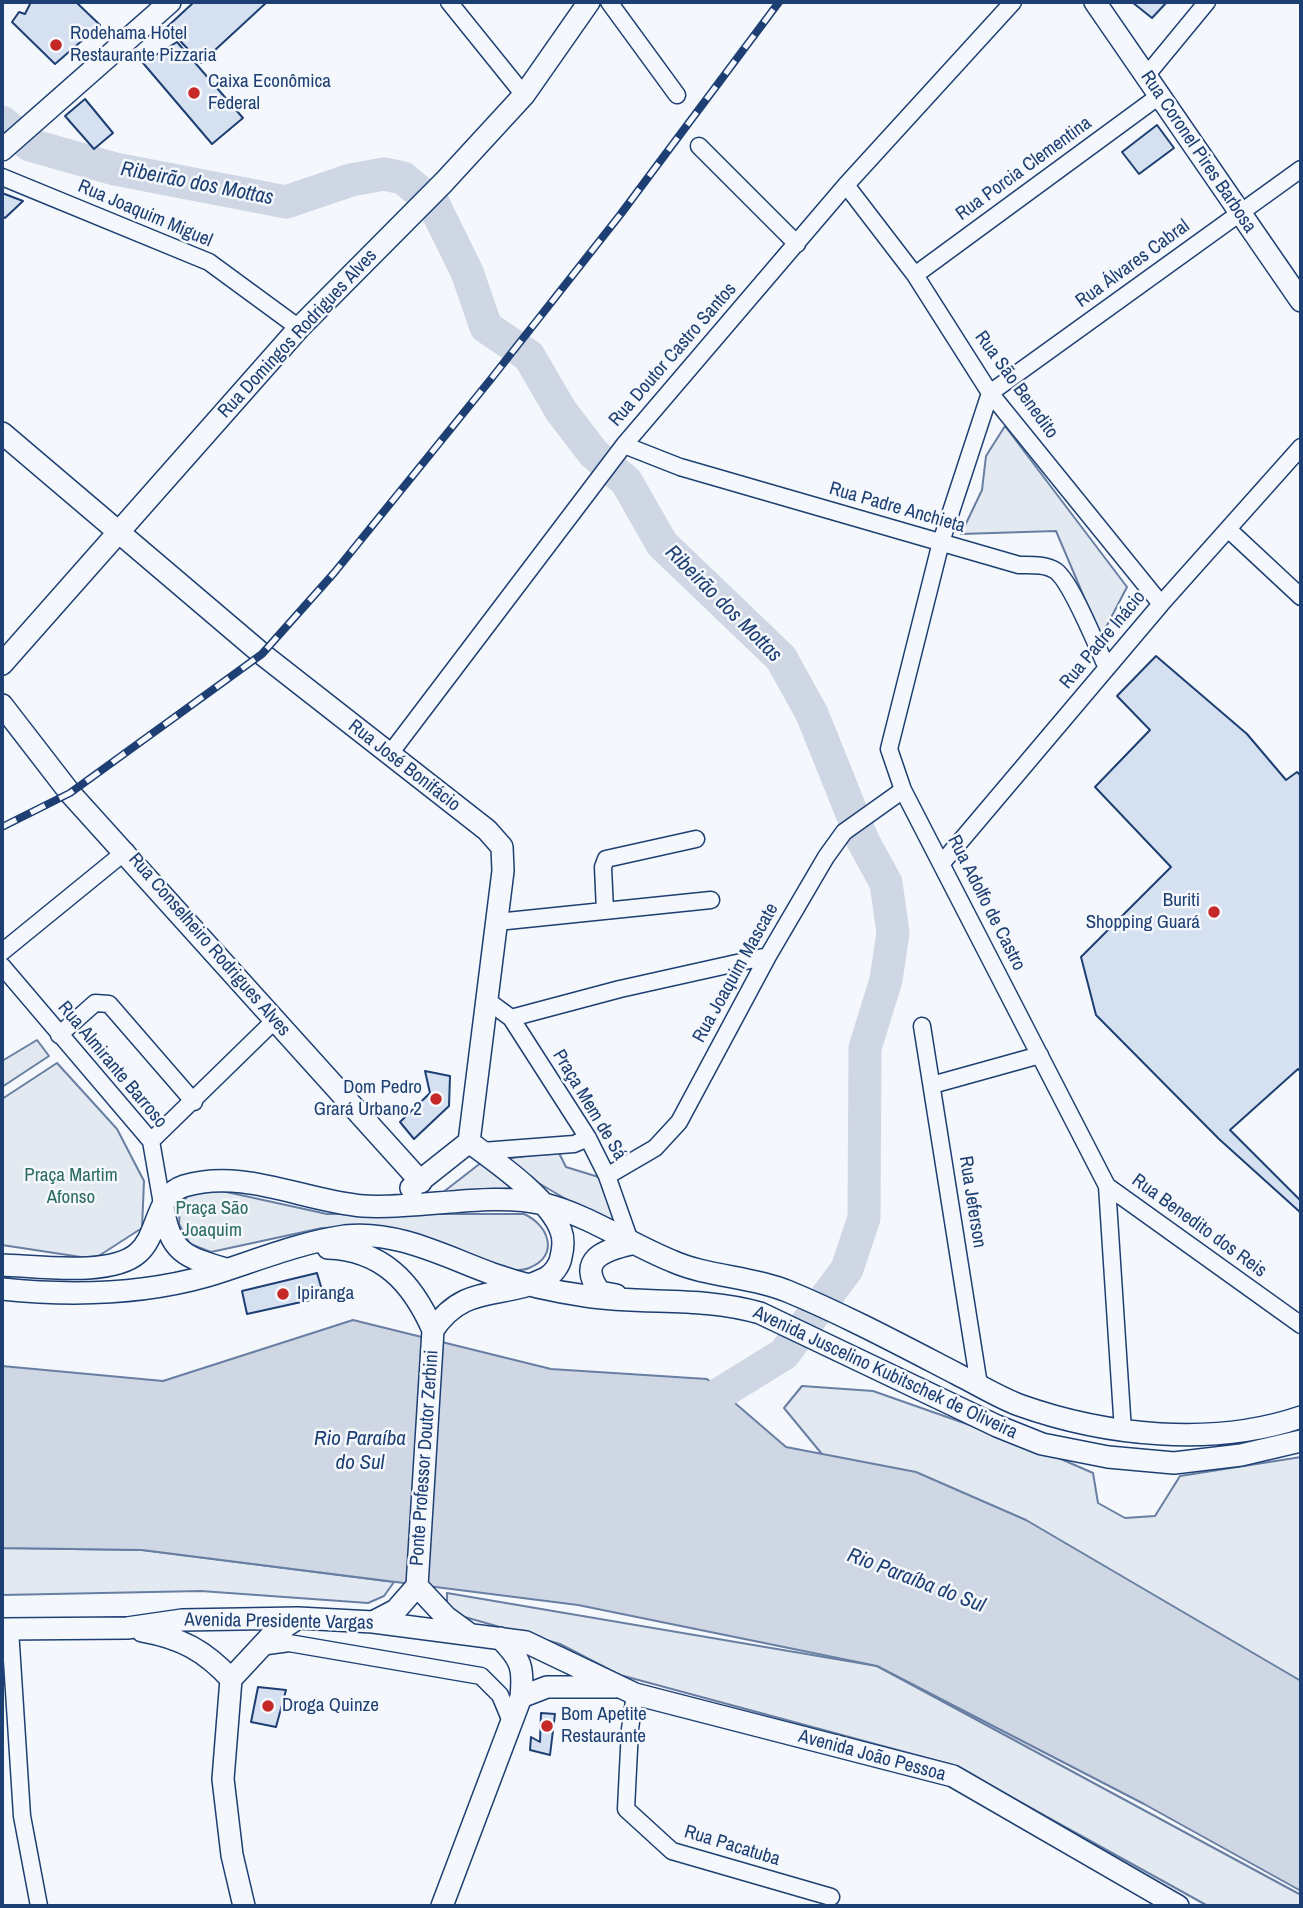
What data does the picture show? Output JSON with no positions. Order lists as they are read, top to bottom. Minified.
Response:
{"streets":{"street":["Rua Coronel Pires Barbosa","Rua Porcia Clementina","Rua Joaquim Miguel","Rua Álvares Cabral","Rua Domingos Rodrigues Alves","Rua Doutor Castro Santos","Rua São Benedito","Rua Padre Anchieta","Rua Padre Inácio","Rua José Bonifácio","Rua Adolfo de Castro","Rua Conselheiro Rodrigues Alves","Rua Joaquim Mascate","Rua Almirante Barroso","Praça Mem de Sá","Rua Jeferson","Rua Benedito dos Reis","Avenida Juscelino Kubitschek de Oliveira","Ponte Professor Doutor Zerbini","Avenida Presidente Vargas","Avenida João Pessoa","Rua Pacatuba"]},"crossings":[["Rua Coronel Pires Barbosa","Rua Porcia Clementina"],["Rua Coronel Pires Barbosa","Rua Álvares Cabral"],["Rua Porcia Clementina","Rua São Benedito"],["Rua Joaquim Miguel","Rua Domingos Rodrigues Alves"],["Rua Álvares Cabral","Rua São Benedito"],["Rua Álvares Cabral","Rua Adolfo de Castro"],["Rua Domingos Rodrigues Alves","Rua José Bonifácio"],["Rua Doutor Castro Santos","Rua São Benedito"],["Rua Doutor Castro Santos","Rua Padre Anchieta"],["Rua Doutor Castro Santos","Rua José Bonifácio"],["Rua São Benedito","Rua Padre Inácio"],["Rua São Benedito","Rua Adolfo de Castro"],["Rua Padre Anchieta","Rua Padre Inácio"],["Rua Padre Anchieta","Rua Adolfo de Castro"],["Rua Padre Inácio","Rua Adolfo de Castro"],["Rua José Bonifácio","Praça Mem de Sá"],["Rua Adolfo de Castro","Rua Joaquim Mascate"],["Rua Adolfo de Castro","Rua Benedito dos Reis"],["Rua Adolfo de Castro","Avenida Juscelino Kubitschek de Oliveira"],["Rua Joaquim Mascate","Praça Mem de Sá"],["Rua Almirante Barroso","Avenida Juscelino Kubitschek de Oliveira"],["Praça Mem de Sá","Avenida Juscelino Kubitschek de Oliveira"],["Rua Jeferson","Avenida Juscelino Kubitschek de Oliveira"],["Avenida Presidente Vargas","Avenida João Pessoa"],["Avenida João Pessoa","Rua Pacatuba"]],"water":["Ribeirão dos Mottas","Rio Paraíba do Sul"],"parks":["Praça Martim Afonso","Praça São Joaquim"],"places":["Rodehama Hotel Restaurante Pizzaria","Caixa Econômica Federal","Buriti Shopping Guará","Dom Pedro Grará Urbano 2","Ipiranga","Droga Quinze","Bom Apetite Restaurante"]}
